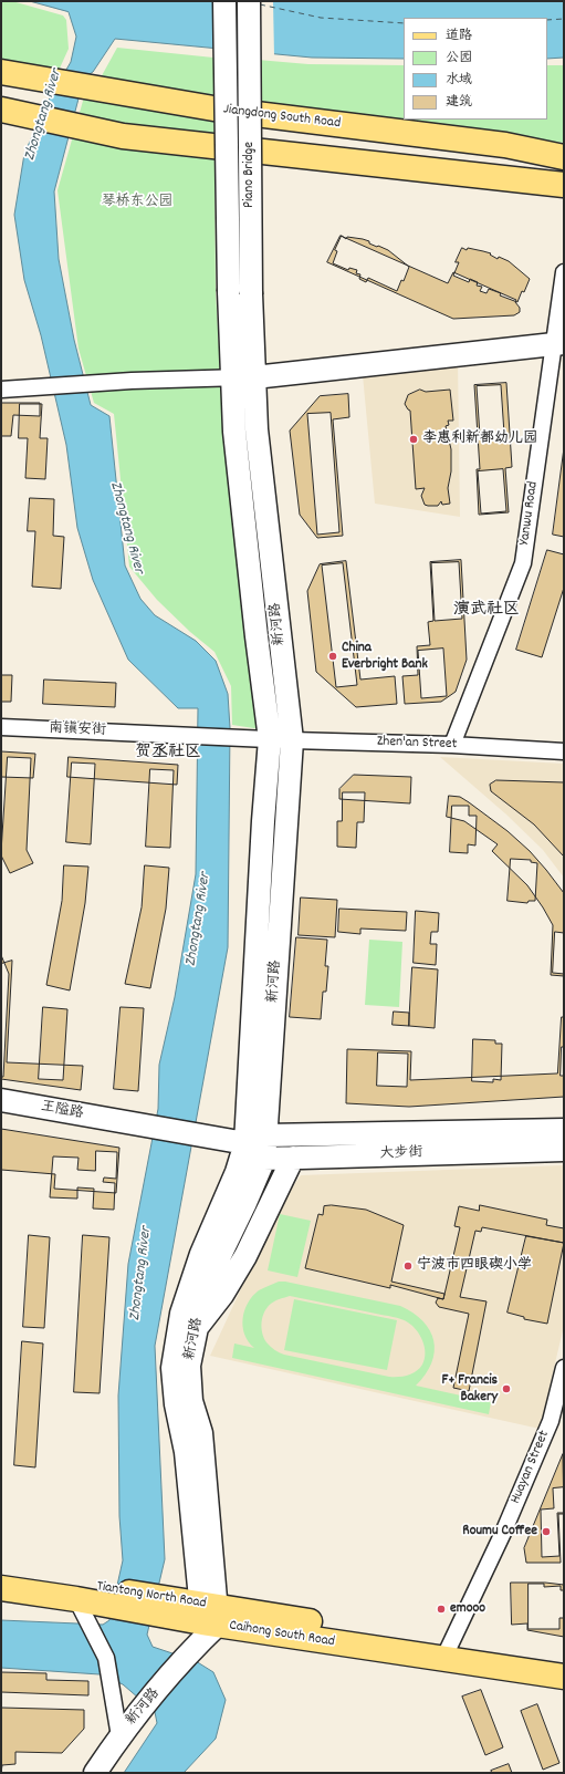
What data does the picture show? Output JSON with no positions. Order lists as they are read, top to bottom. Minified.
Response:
{"streets":{"main road":["Jiangdong South Road","Piano Bridge","新河路","王隘路","大步街","Tiantong North Road","Caihong South Road"],"street":["Yanwu Road","南镇安街","Zhen'an Street","Huayan Street"]},"crossings":[["Piano Bridge","新河路"],["Yanwu Road","Zhen'an Street"],["新河路","南镇安街"],["新河路","Zhen'an Street"],["新河路","王隘路"],["新河路","大步街"],["新河路","Caihong South Road"],["南镇安街","Zhen'an Street"],["王隘路","大步街"],["Huayan Street","Caihong South Road"],["Tiantong North Road","Caihong South Road"]],"districts":["演武社区","贺丞社区"],"water":["Zhongtang River"],"parks":["琴桥东公园"],"places":["李惠利新都幼儿园","China Everbright Bank","宁波市四眼碶小学","F+ Francis Bakery","Roumu Coffee","emooo"],"legend":["道路","公园","水域","建筑"]}
